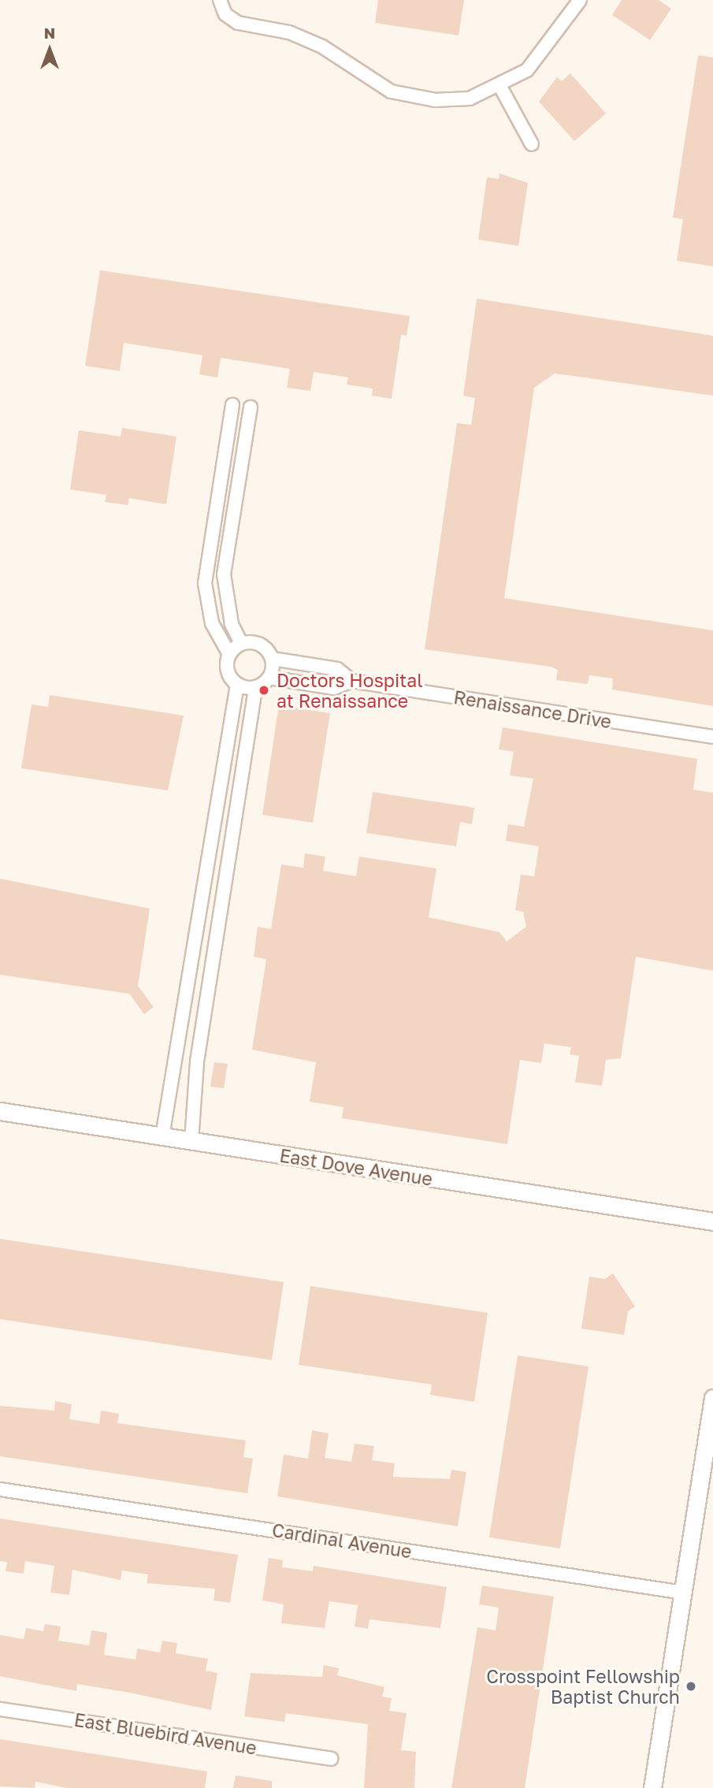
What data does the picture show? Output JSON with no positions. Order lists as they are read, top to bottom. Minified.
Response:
{"streets":{"main road":["East Dove Avenue"],"street":["Renaissance Drive","Cardinal Avenue","East Bluebird Avenue"]},"places":["Doctors Hospital at Renaissance","Crosspoint Fellowship Baptist Church"],"north":"top"}
